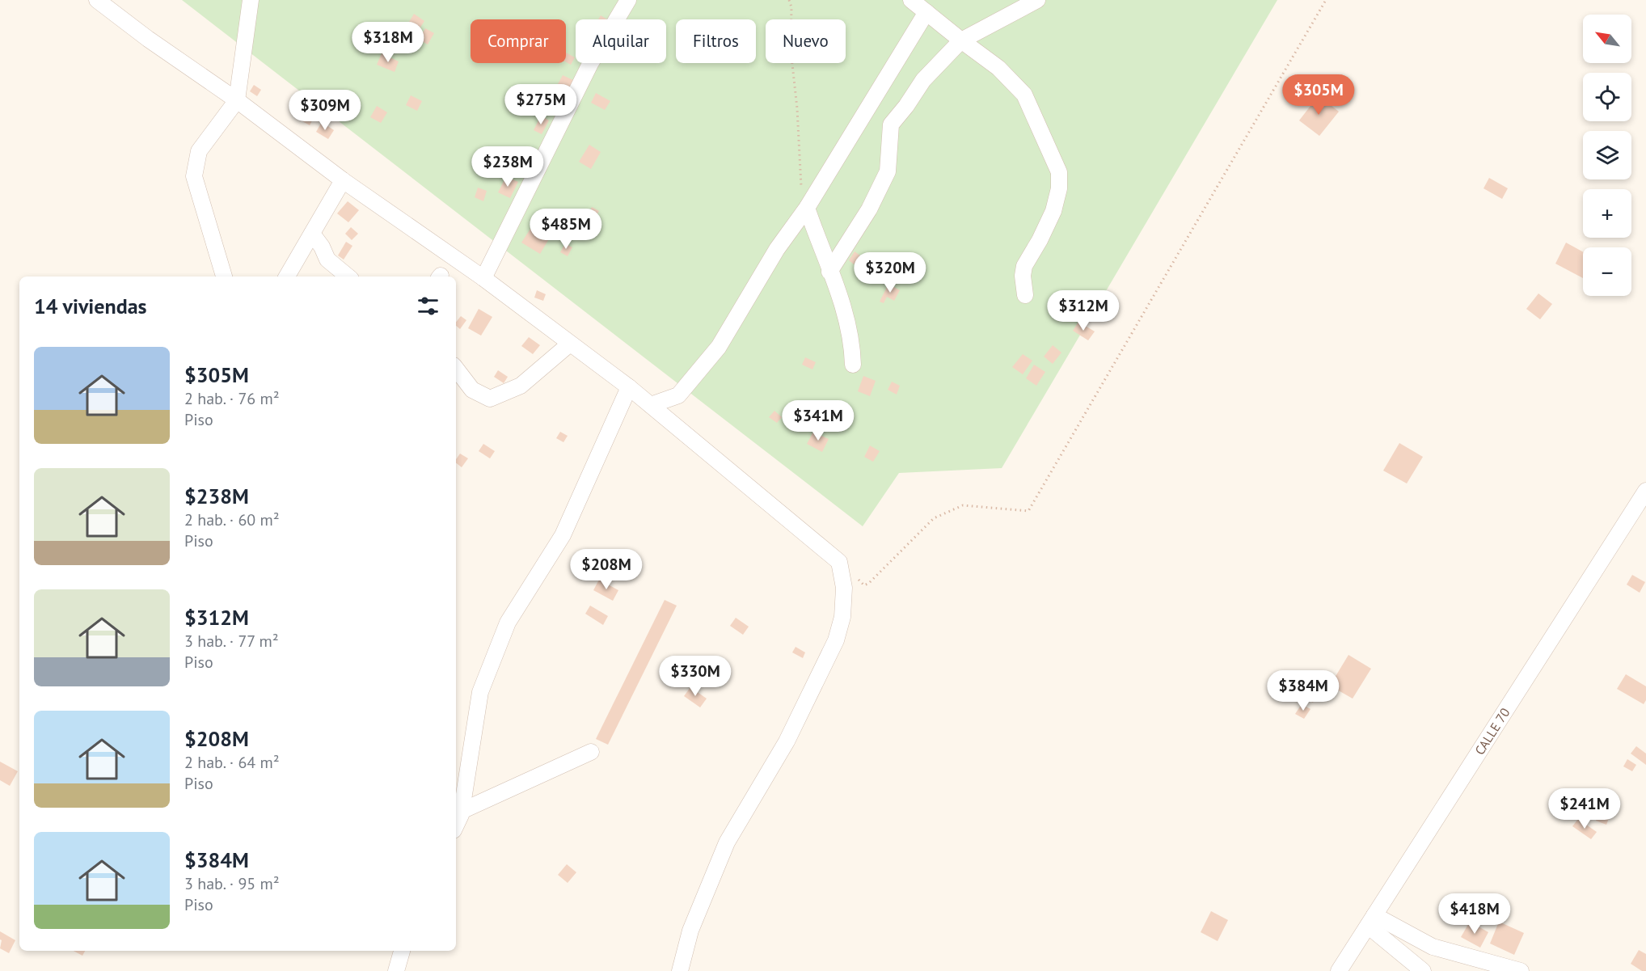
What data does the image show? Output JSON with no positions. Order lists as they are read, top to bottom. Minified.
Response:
{"streets":{"street":["CALLE 70"]},"north":"top left","page":{"map_buttons":["+","−"],"chip":["Comprar","Alquilar","Filtros","Nuevo"],"price":["$318M","$305M","$275M","$309M","$238M","$485M","$320M","$312M","$341M","$208M","$330M","$384M","$241M","$418M"],"heading":"14 viviendas","list":[{"name":"$305M","note":"2 hab. · 76 m² · Piso"},{"name":"$238M","note":"2 hab. · 60 m² · Piso"},{"name":"$312M","note":"3 hab. · 77 m² · Piso"},{"name":"$208M","note":"2 hab. · 64 m² · Piso"},{"name":"$384M","note":"3 hab. · 95 m² · Piso"}]}}
